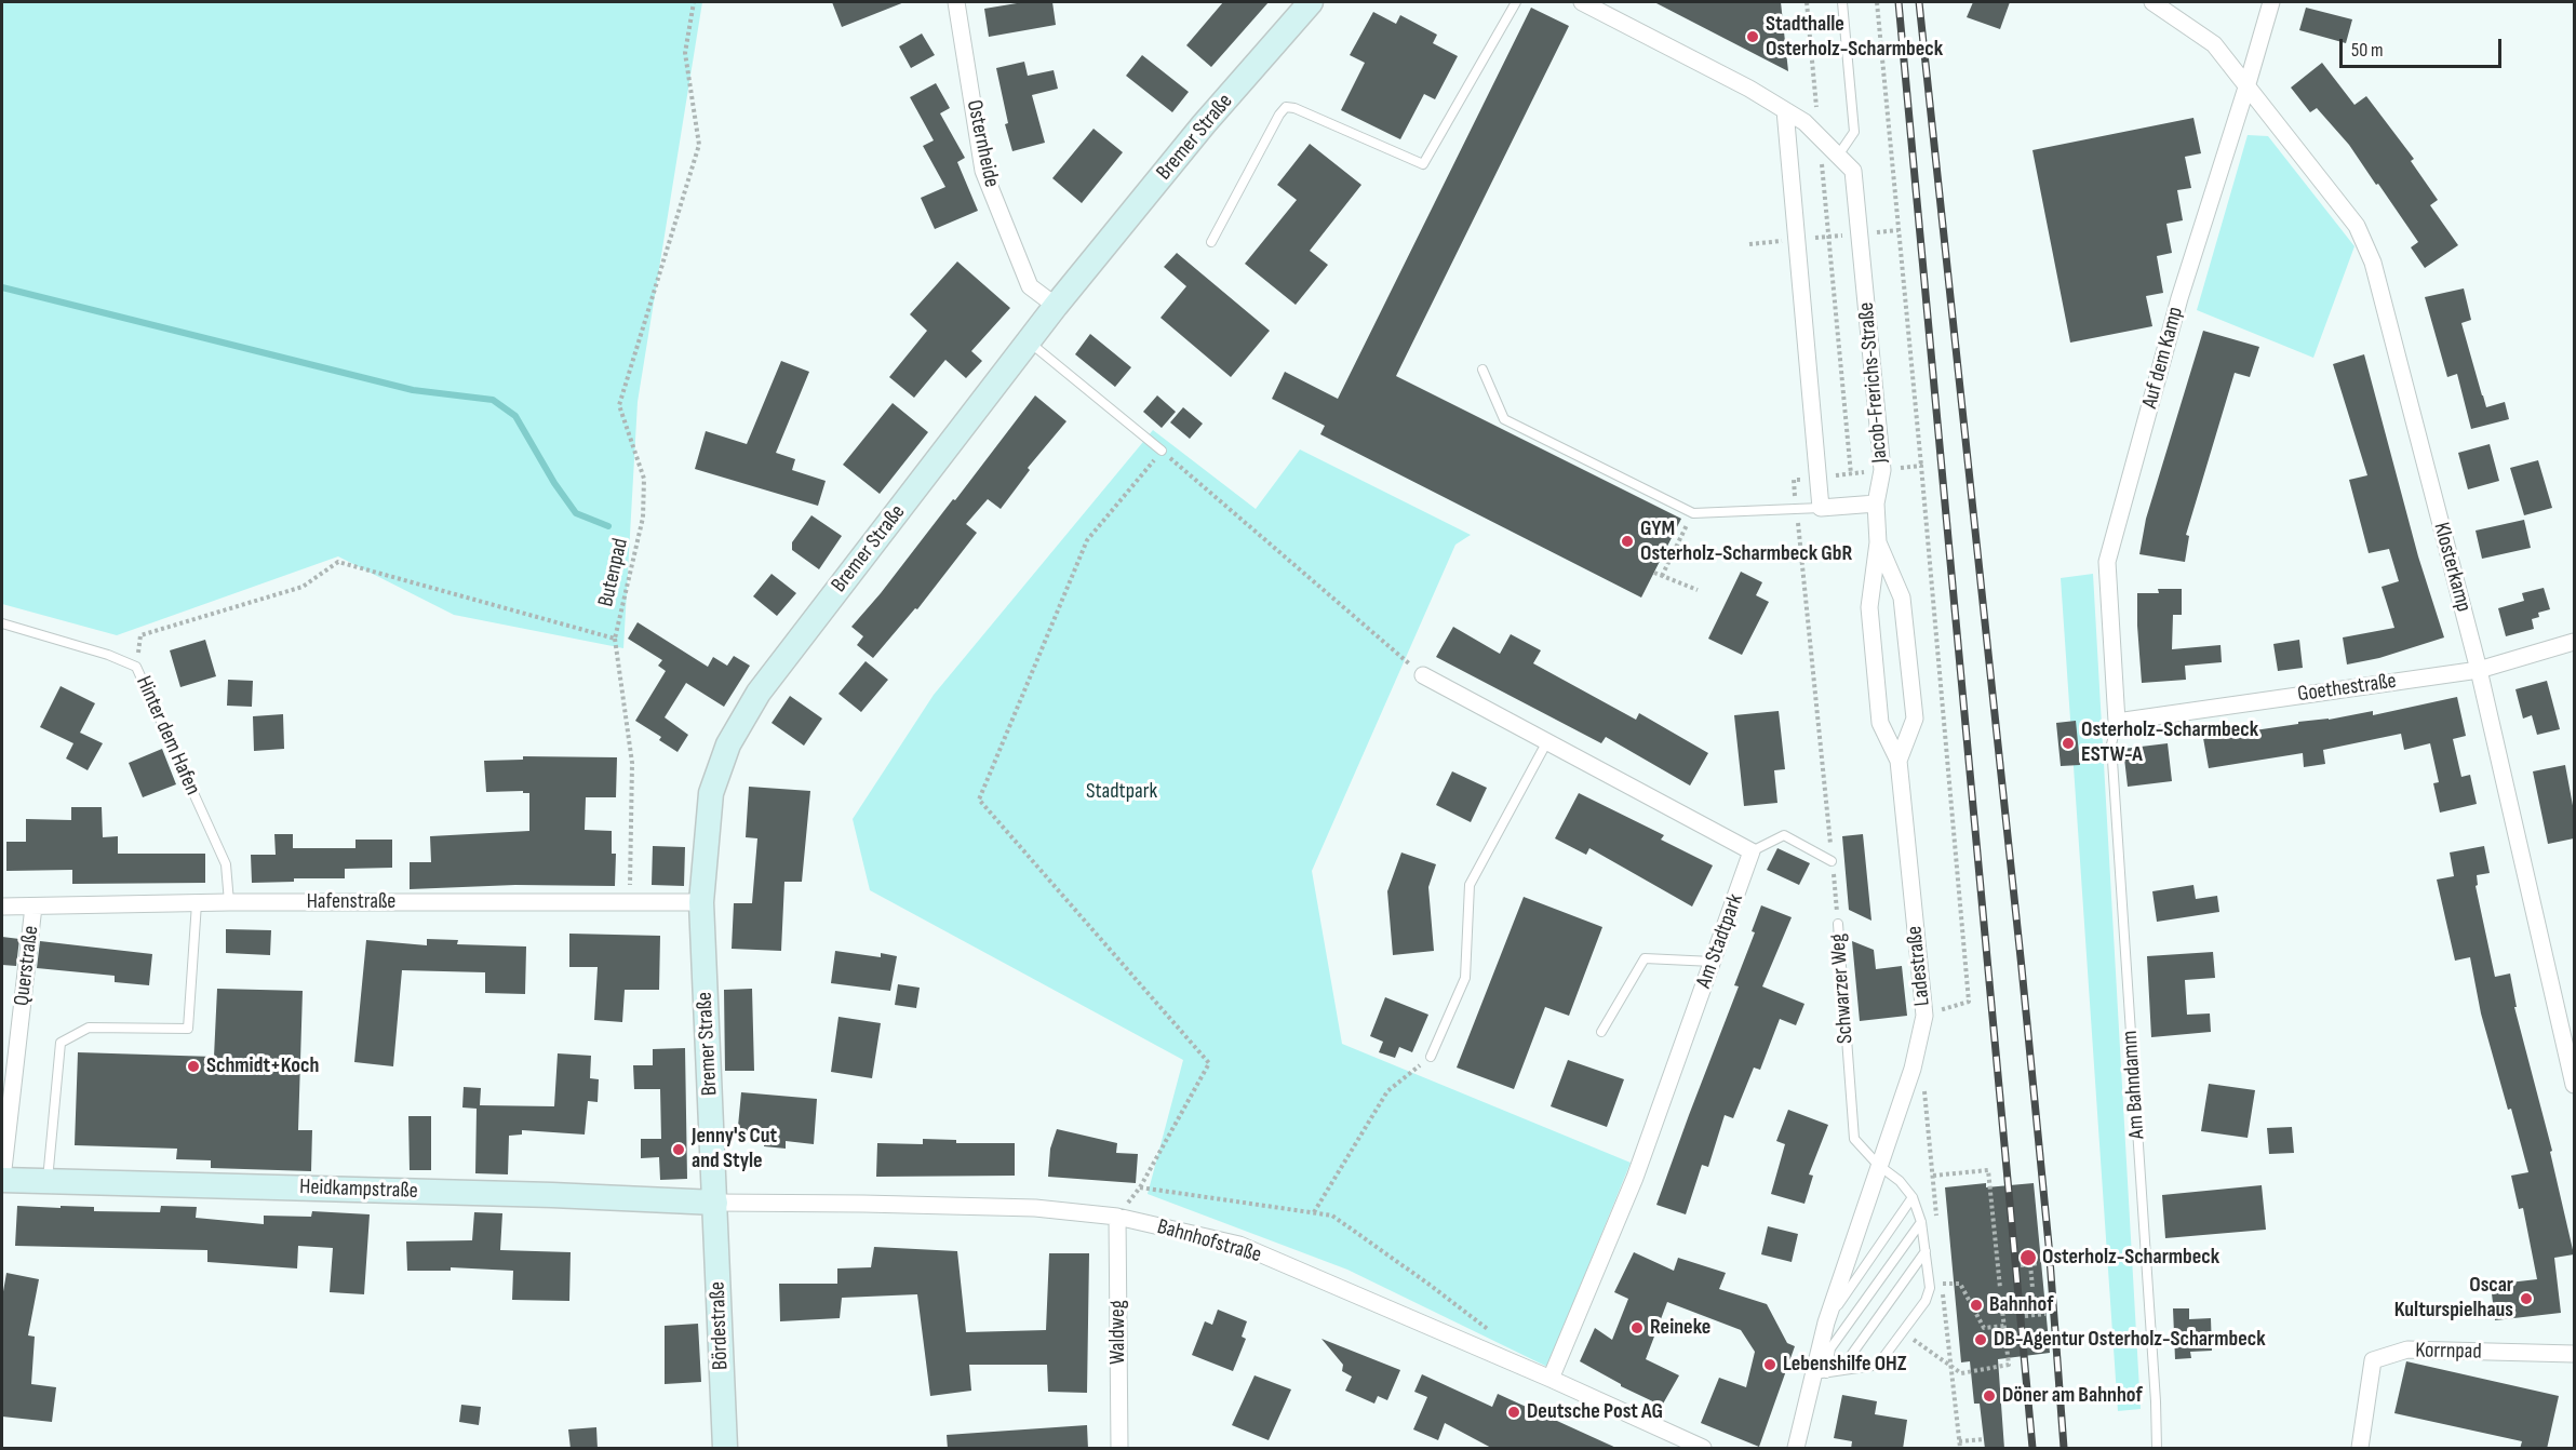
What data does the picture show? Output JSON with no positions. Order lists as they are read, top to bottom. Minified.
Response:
{"streets":{"street":["Bremer Straße","Osternheide","Auf dem Kamp","Jacob-Frerichs-Straße","Klosterkamp","Goethestraße","Hafenstraße","Am Stadtpark","Querstraße","Ladestraße","Heidkampstraße","Bahnhofstraße","Bördestraße","Waldweg","Korrnpad"],"lane":["Hinter dem Hafen","Schwarzer Weg","Am Bahndamm"],"path":["Butenpad"]},"crossings":[["Bremer Straße","Osternheide"],["Bremer Straße","Hafenstraße"],["Bremer Straße","Heidkampstraße"],["Bremer Straße","Bahnhofstraße"],["Bremer Straße","Bördestraße"],["Auf dem Kamp","Klosterkamp"],["Auf dem Kamp","Goethestraße"],["Auf dem Kamp","Am Bahndamm"],["Jacob-Frerichs-Straße","Ladestraße"],["Klosterkamp","Goethestraße"],["Butenpad","Hinter dem Hafen"],["Goethestraße","Am Bahndamm"],["Hinter dem Hafen","Hafenstraße"],["Hafenstraße","Querstraße"],["Am Stadtpark","Bahnhofstraße"],["Querstraße","Heidkampstraße"],["Ladestraße","Schwarzer Weg"],["Heidkampstraße","Bahnhofstraße"],["Heidkampstraße","Bördestraße"],["Bahnhofstraße","Bördestraße"],["Bahnhofstraße","Waldweg"]],"parks":["Stadtpark"],"places":["Stadthalle Osterholz-Scharmbeck","GYM Osterholz-Scharmbeck GbR","Osterholz-Scharmbeck ESTW-A","Schmidt+Koch","Jenny's Cut and Style","Osterholz-Scharmbeck","Oscar Kulturspielhaus","Bahnhof","Reineke","DB-Agentur Osterholz-Scharmbeck","Lebenshilfe OHZ","Döner am Bahnhof","Deutsche Post AG"],"scale_bar":"50 m"}
